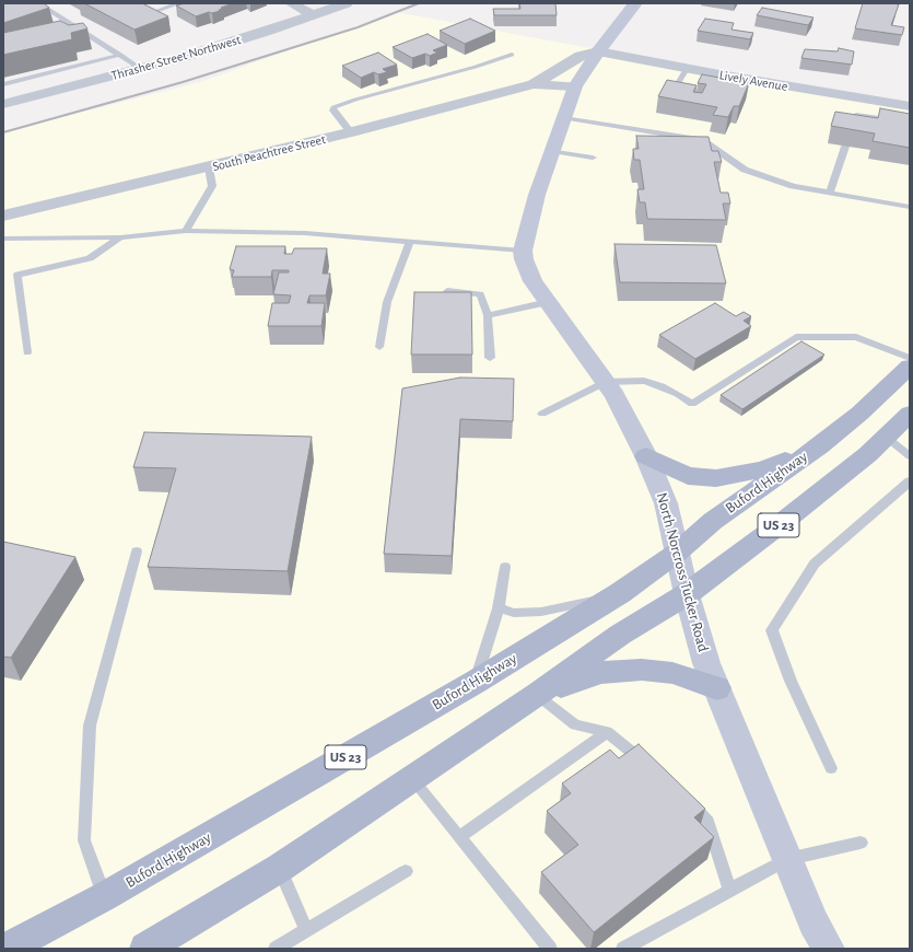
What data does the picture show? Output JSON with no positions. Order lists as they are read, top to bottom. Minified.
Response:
{"streets":{"main road":["Buford Highway","US 23"],"street":["Thrasher Street Northwest","Lively Avenue","South Peachtree Street","North Norcross Tucker Road"]},"crossings":[["Lively Avenue","South Peachtree Street"],["Buford Highway","North Norcross Tucker Road"],["US 23","North Norcross Tucker Road"]]}
